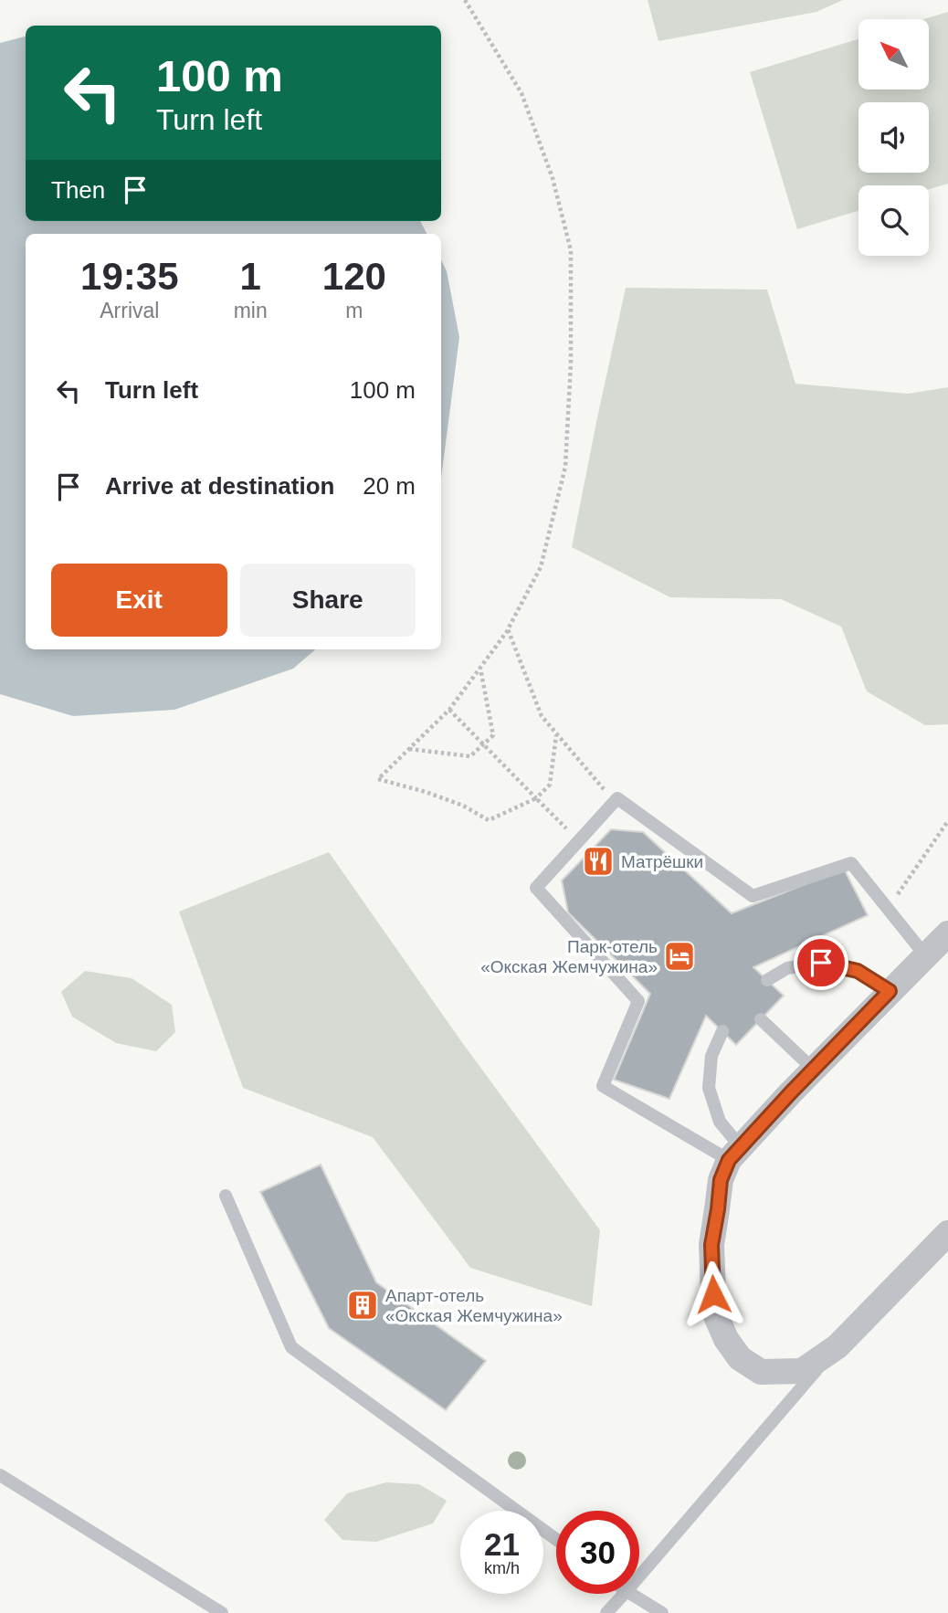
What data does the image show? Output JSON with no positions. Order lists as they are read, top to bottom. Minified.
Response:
{"places":{"restaurant":["Матрёшки"],"hotel":["Парк-отель «Окская Жемчужина»"],"building":["Апарт-отель «Окская Жемчужина»"]},"north":"top left","page":{"turn":["100 m","Turn left"],"then":"Then","eta":["19:35","Arrival","1","min","120","m"],"list":[{"name":"Turn left","value":"100 m"},{"name":"Arrive at destination","value":"20 m"}],"buttons":["Exit","Share"],"speed":"21 km/h","limit":"30"}}
